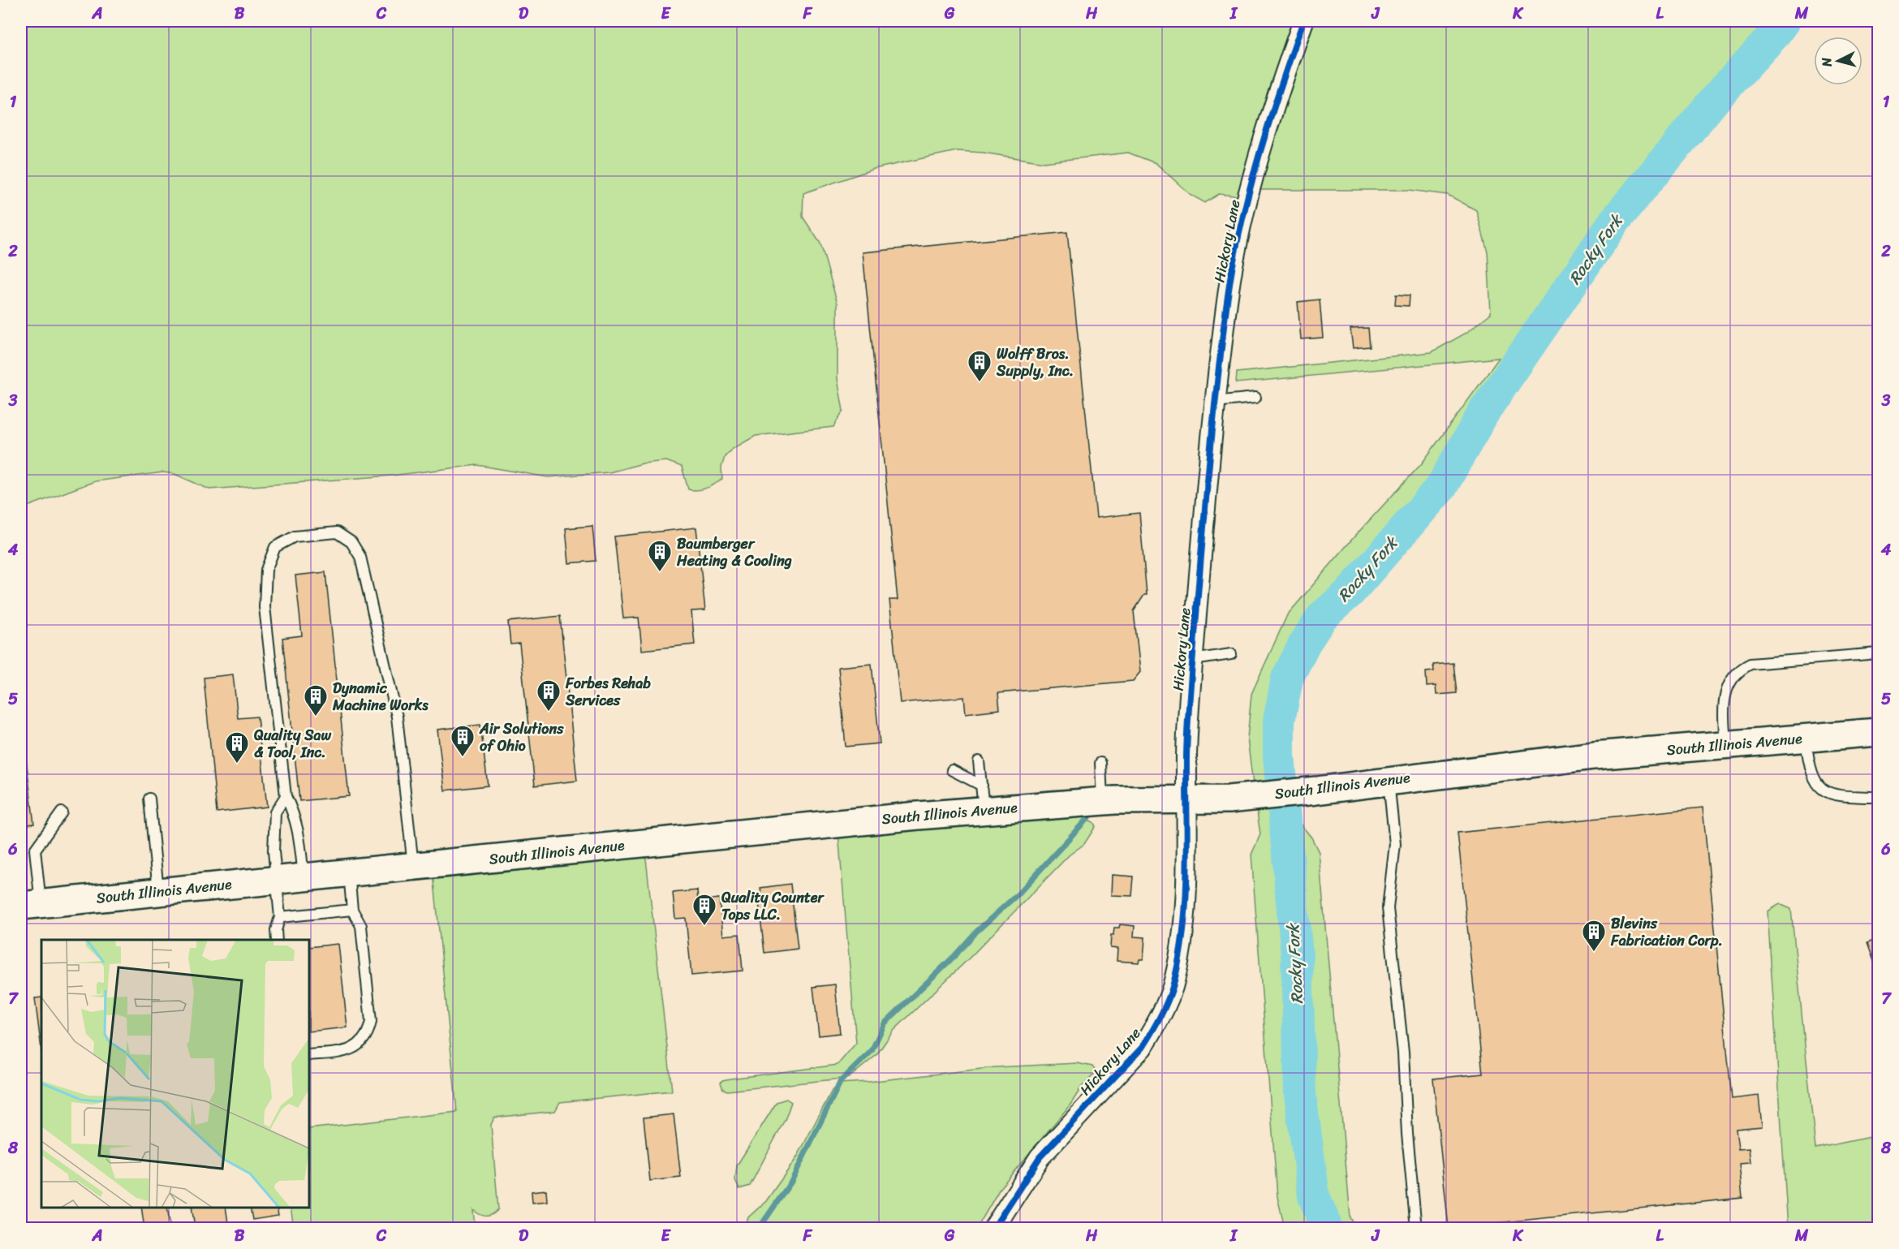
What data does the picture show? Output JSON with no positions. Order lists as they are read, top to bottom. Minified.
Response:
{"streets":{"main road":["South Illinois Avenue"],"street":["Hickory Lane"]},"crossings":[["Hickory Lane","South Illinois Avenue"]],"water":["Rocky Fork"],"places":{"building":["Wolff Bros. Supply, Inc.","Baumberger Heating & Cooling","Forbes Rehab Services","Dynamic Machine Works","Air Solutions of Ohio","Quality Saw & Tool, Inc.","Quality Counter Tops LLC.","Blevins Fabrication Corp."]},"north":"left","grid":{"columns":["A","B","C","D","E","F","G","H","I","J","K","L","M"],"rows":["1","2","3","4","5","6","7","8"]}}
